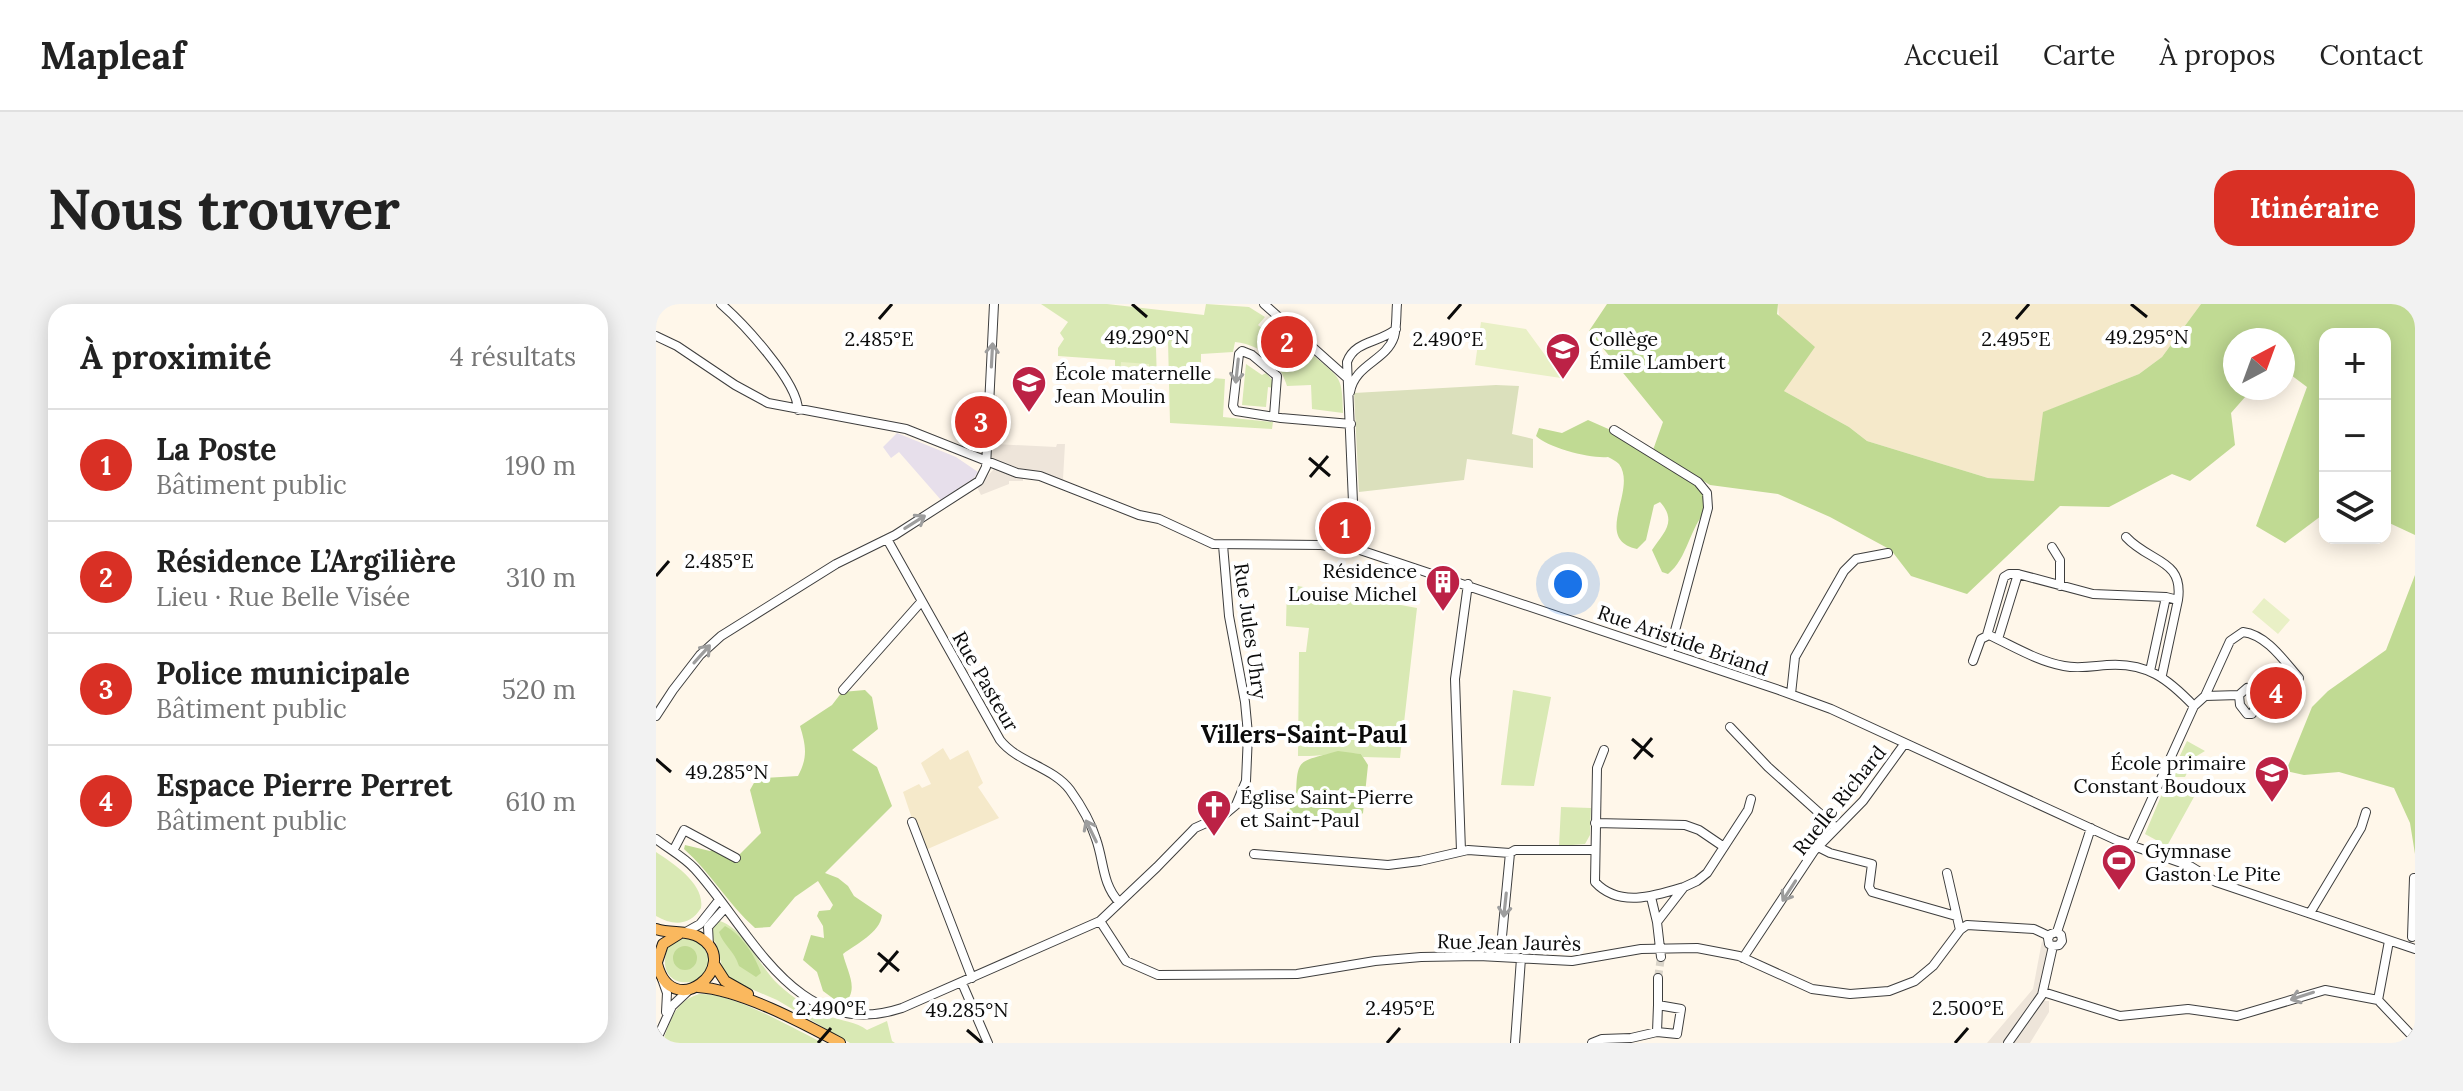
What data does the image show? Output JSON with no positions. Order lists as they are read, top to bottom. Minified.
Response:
{"streets":{"street":["Rue Jules Uhry","Rue Aristide Briand","Rue Pasteur","Ruelle Richard","Rue Jean Jaurès"]},"crossings":[["Rue Jules Uhry","Rue Aristide Briand"],["Rue Jules Uhry","Rue Pasteur"],["Rue Jules Uhry","Rue Jean Jaurès"],["Rue Aristide Briand","Ruelle Richard"],["Ruelle Richard","Rue Jean Jaurès"]],"one_way":["Rue Pasteur","Ruelle Richard"],"districts":["Villers-Saint-Paul"],"places":{"school or university":["Collège Émile Lambert","École maternelle Jean Moulin","École primaire Constant Boudoux"],"building":["Résidence Louise Michel"],"church":["Église Saint-Pierre et Saint-Paul"],"sports":["Gymnase Gaston Le Pite"]},"north":"top right","page":{"header":"Mapleaf","nav":["Accueil","Carte","À propos","Contact"],"buttons":"Itinéraire","title":"Nous trouver","heading":["À proximité","4 résultats"],"pins":["2","3","1","4"],"map_buttons":["+","−"],"list":[{"mark":"1","name":"La Poste","note":"Bâtiment public","value":"190 m"},{"mark":"2","name":"Résidence L’Argilière","note":"Lieu · Rue Belle Visée","value":"310 m"},{"mark":"3","name":"Police municipale","note":"Bâtiment public","value":"520 m"},{"mark":"4","name":"Espace Pierre Perret","note":"Bâtiment public","value":"610 m"}]},"coordinates":["49.290°N","49.295°N","2.485°E","2.490°E","2.495°E","49.285°N","2.500°E"]}
